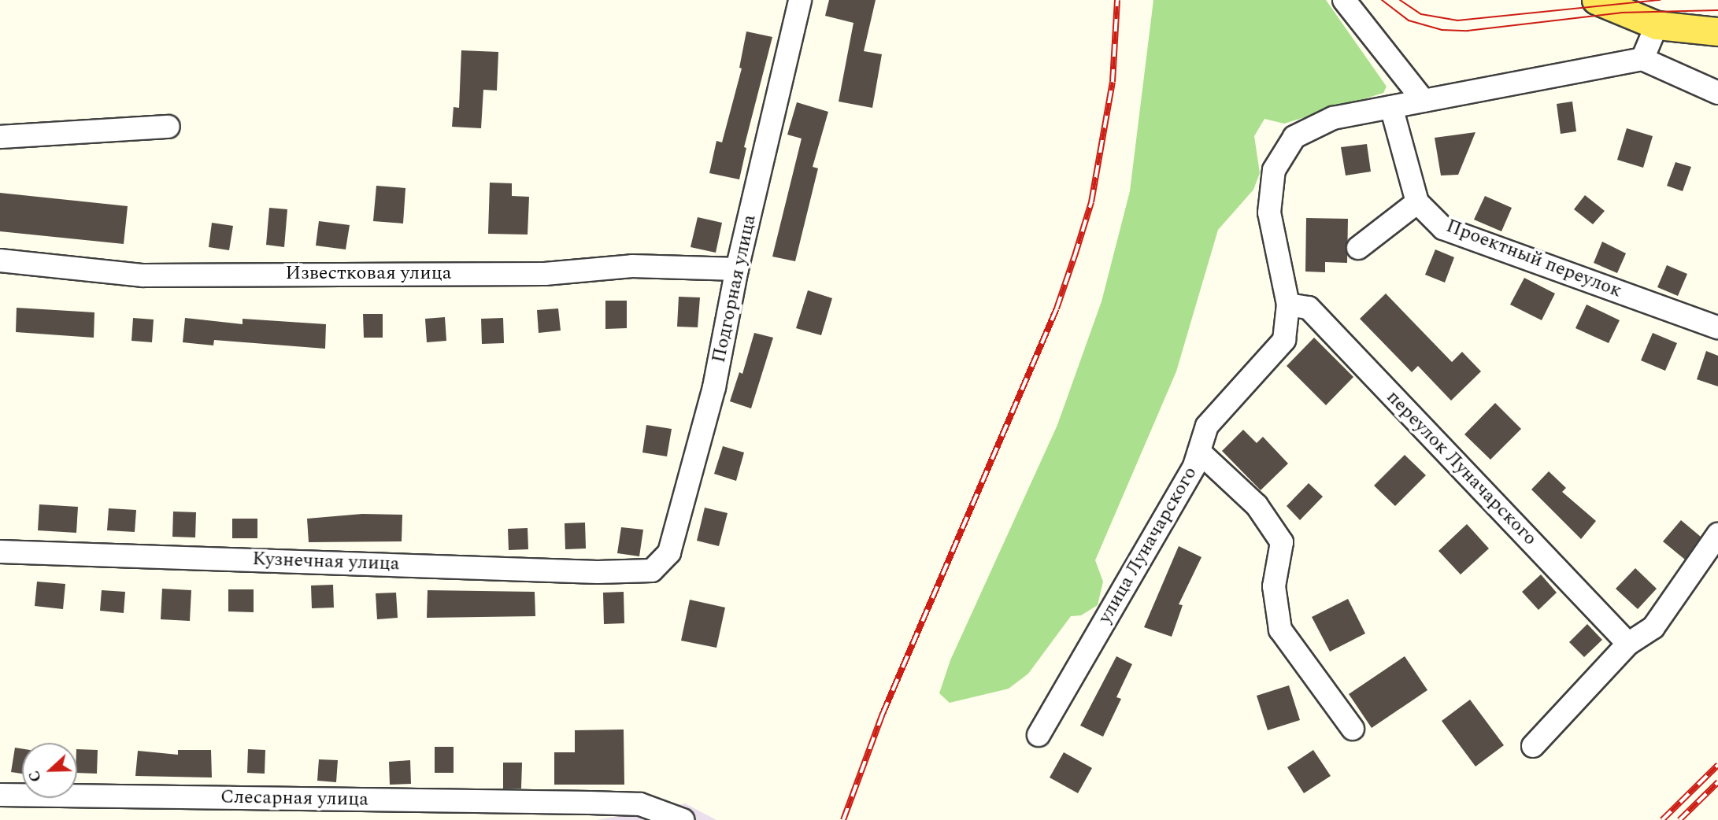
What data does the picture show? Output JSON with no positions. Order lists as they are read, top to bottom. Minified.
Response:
{"streets":{"street":["Проектный переулок","Известковая улица","Подгорная улица","переулок Луначарского","улица Луначарского","Кузнечная улица","Слесарная улица"]},"crossings":[["Проектный переулок","улица Луначарского"],["Известковая улица","Подгорная улица"],["Подгорная улица","Кузнечная улица"],["переулок Луначарского","улица Луначарского"]],"north":"left"}
